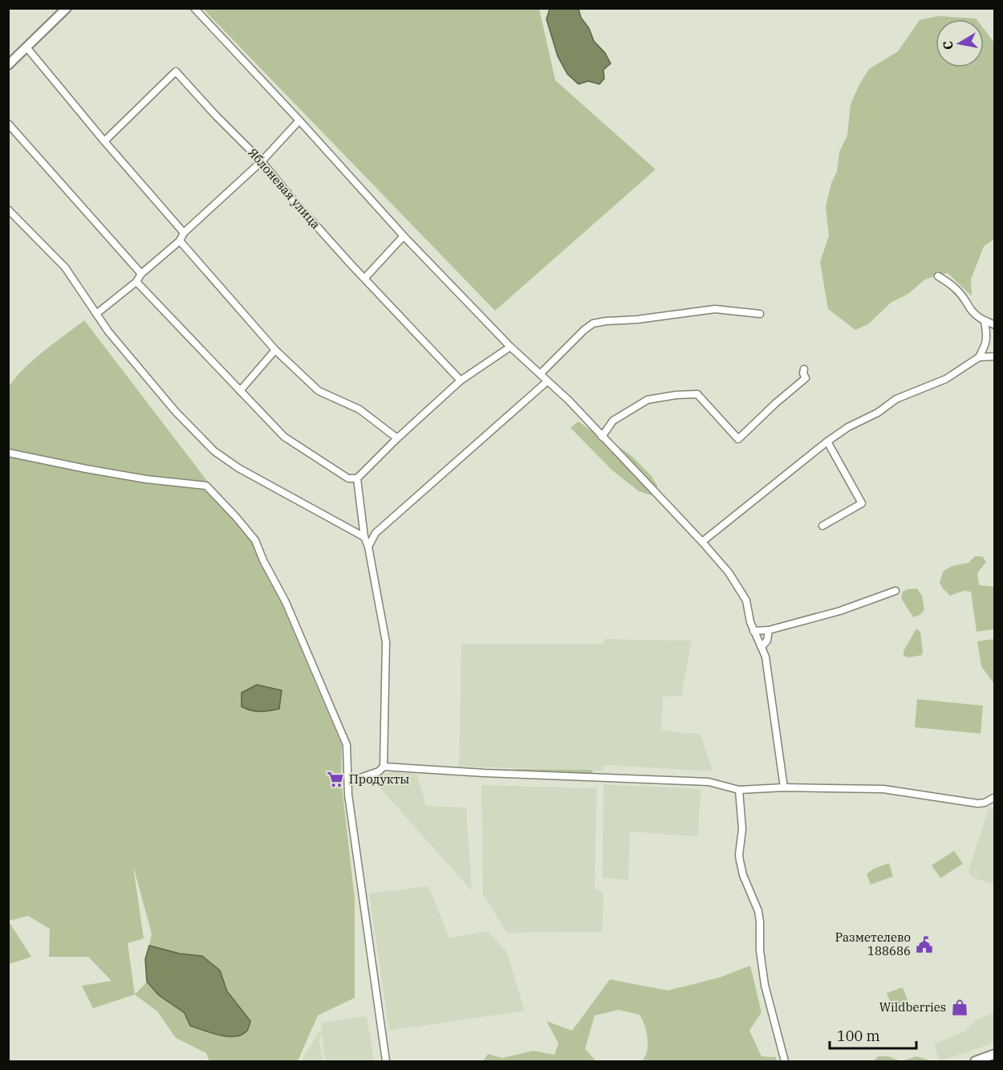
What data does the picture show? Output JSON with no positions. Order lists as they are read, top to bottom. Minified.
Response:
{"streets":{"street":["Яблоневая улица"]},"places":{"supermarket":["Продукты"],"public building":["Разметелево 188686"],"shop":["Wildberries"]},"scale_bar":"100 m","north":"left"}
